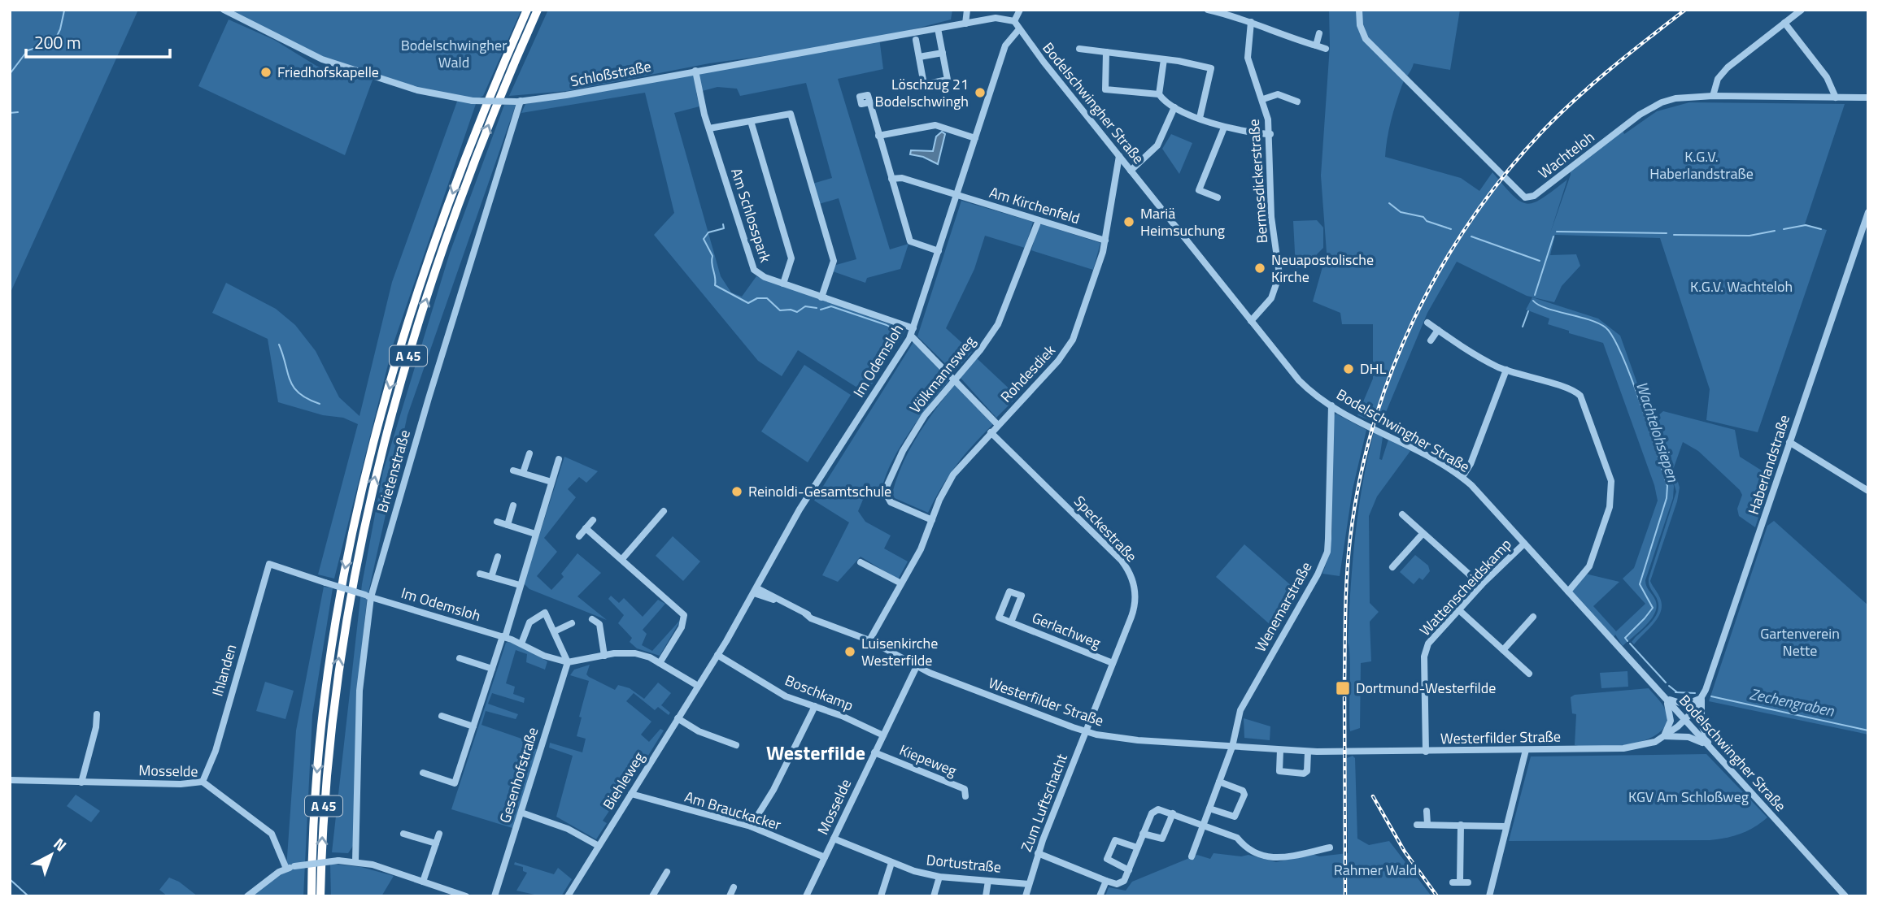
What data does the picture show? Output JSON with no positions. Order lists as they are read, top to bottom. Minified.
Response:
{"streets":{"highway":["A 45"],"street":["Schloßstraße","Bodelschwingher Straße","Wachteloh","Bermesdickerstraße","Am Kirchenfeld","Am Schlosspark","Im Odemsloh","Rohdesdiek","Völkmannsweg","Haberlandstraße","Brietenstraße","Speckestraße","Wattenscheidskamp","Wenemarstraße","Gerlachweg","Ihlanden","Boschkamp","Westerfilder Straße","Kiepeweg","Mosselde","Gesenhofstraße","Biehleweg","Zum Luftschacht","Am Brauckacker","Dortustraße"]},"crossings":[["Schloßstraße","Bodelschwingher Straße"],["Schloßstraße","Am Schlosspark"],["Schloßstraße","Brietenstraße"],["Bodelschwingher Straße","Bermesdickerstraße"],["Bodelschwingher Straße","Im Odemsloh"],["Bodelschwingher Straße","Rohdesdiek"],["Bodelschwingher Straße","Haberlandstraße"],["Bodelschwingher Straße","Wattenscheidskamp"],["Bodelschwingher Straße","Wenemarstraße"],["Bodelschwingher Straße","Westerfilder Straße"],["Am Kirchenfeld","Im Odemsloh"],["Am Kirchenfeld","Rohdesdiek"],["Am Kirchenfeld","Völkmannsweg"],["Am Schlosspark","Im Odemsloh"],["Im Odemsloh","Brietenstraße"],["Im Odemsloh","Ihlanden"],["Im Odemsloh","Boschkamp"],["Im Odemsloh","Westerfilder Straße"],["Im Odemsloh","Gesenhofstraße"],["Im Odemsloh","Biehleweg"],["Rohdesdiek","Völkmannsweg"],["Rohdesdiek","Speckestraße"],["Rohdesdiek","Westerfilder Straße"],["Haberlandstraße","Westerfilder Straße"],["Speckestraße","Gerlachweg"],["Speckestraße","Westerfilder Straße"],["Speckestraße","Zum Luftschacht"],["Wattenscheidskamp","Westerfilder Straße"],["Wenemarstraße","Westerfilder Straße"],["Ihlanden","Mosselde"],["Boschkamp","Mosselde"],["Westerfilder Straße","Mosselde"],["Westerfilder Straße","Zum Luftschacht"],["Kiepeweg","Mosselde"],["Mosselde","Am Brauckacker"],["Mosselde","Dortustraße"],["Biehleweg","Am Brauckacker"],["Zum Luftschacht","Dortustraße"]],"districts":["Westerfilde"],"water":["Wachtelohsiepen","Zechengraben"],"parks":["Bodelschwingher Wald","K.G.V. Haberlandstraße","K.G.V. Wachteloh","Gartenverein Nette","KGV Am Schloßweg","Rahmer Wald"],"places":{"other":["Friedhofskapelle","Löschzug 21 Bodelschwingh","Mariä Heimsuchung","Neuapostolische Kirche","DHL","Reinoldi-Gesamtschule","Luisenkirche Westerfilde"],"transit":["Dortmund-Westerfilde"]},"scale_bar":"200 m","north":"top right"}
